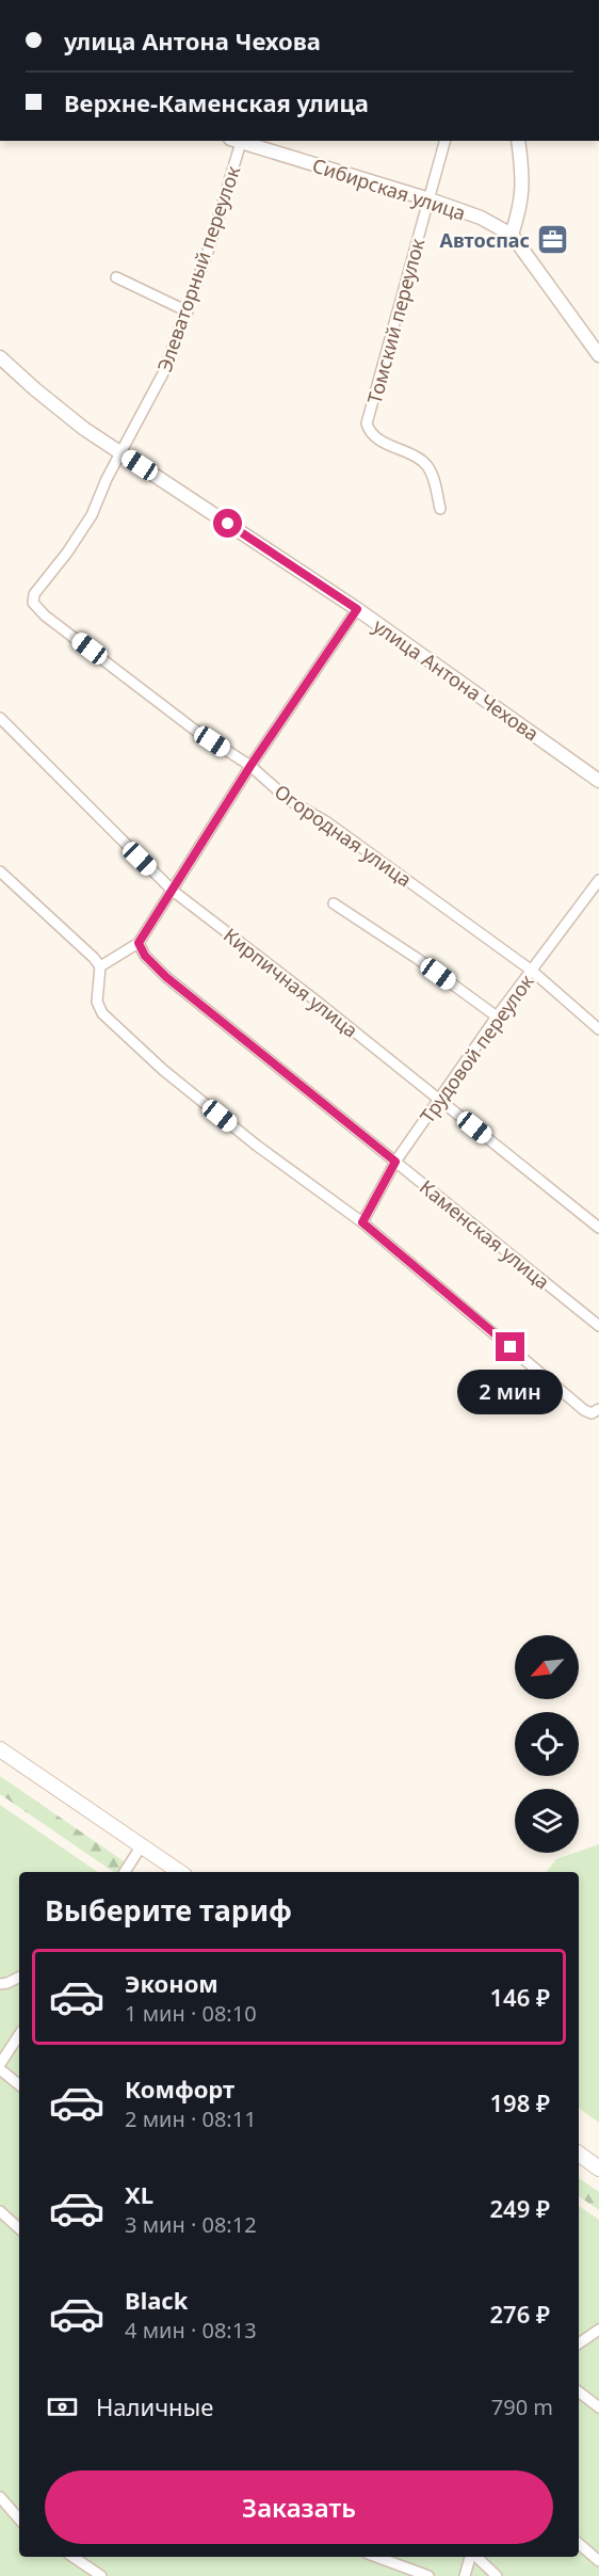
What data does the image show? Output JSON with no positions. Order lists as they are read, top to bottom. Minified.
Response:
{"streets":{"street":["Сибирская улица","Элеваторный переулок","Томский переулок","улица Антона Чехова","Огородная улица","Кирпичная улица","Трудовой переулок","Каменская улица"]},"crossings":[["Сибирская улица","Элеваторный переулок"],["Сибирская улица","Томский переулок"],["Элеваторный переулок","улица Антона Чехова"],["Элеваторный переулок","Огородная улица"],["Огородная улица","Трудовой переулок"],["Кирпичная улица","Трудовой переулок"],["Трудовой переулок","Каменская улица"]],"places":{"office":["Автоспас"]},"north":"bottom left","page":{"banner":["улица Антона Чехова","Верхне-Каменская улица"],"bubble":"2 мин","heading":"Выберите тариф","list":[{"name":"Эконом","note":"1 мин · 08:10","value":"146 ₽"},{"name":"Комфорт","note":"2 мин · 08:11","value":"198 ₽"},{"name":"XL","note":"3 мин · 08:12","value":"249 ₽"},{"name":"Black","note":"4 мин · 08:13","value":"276 ₽"}],"pay":["Наличные","790 m"],"buttons":"Заказать"}}
